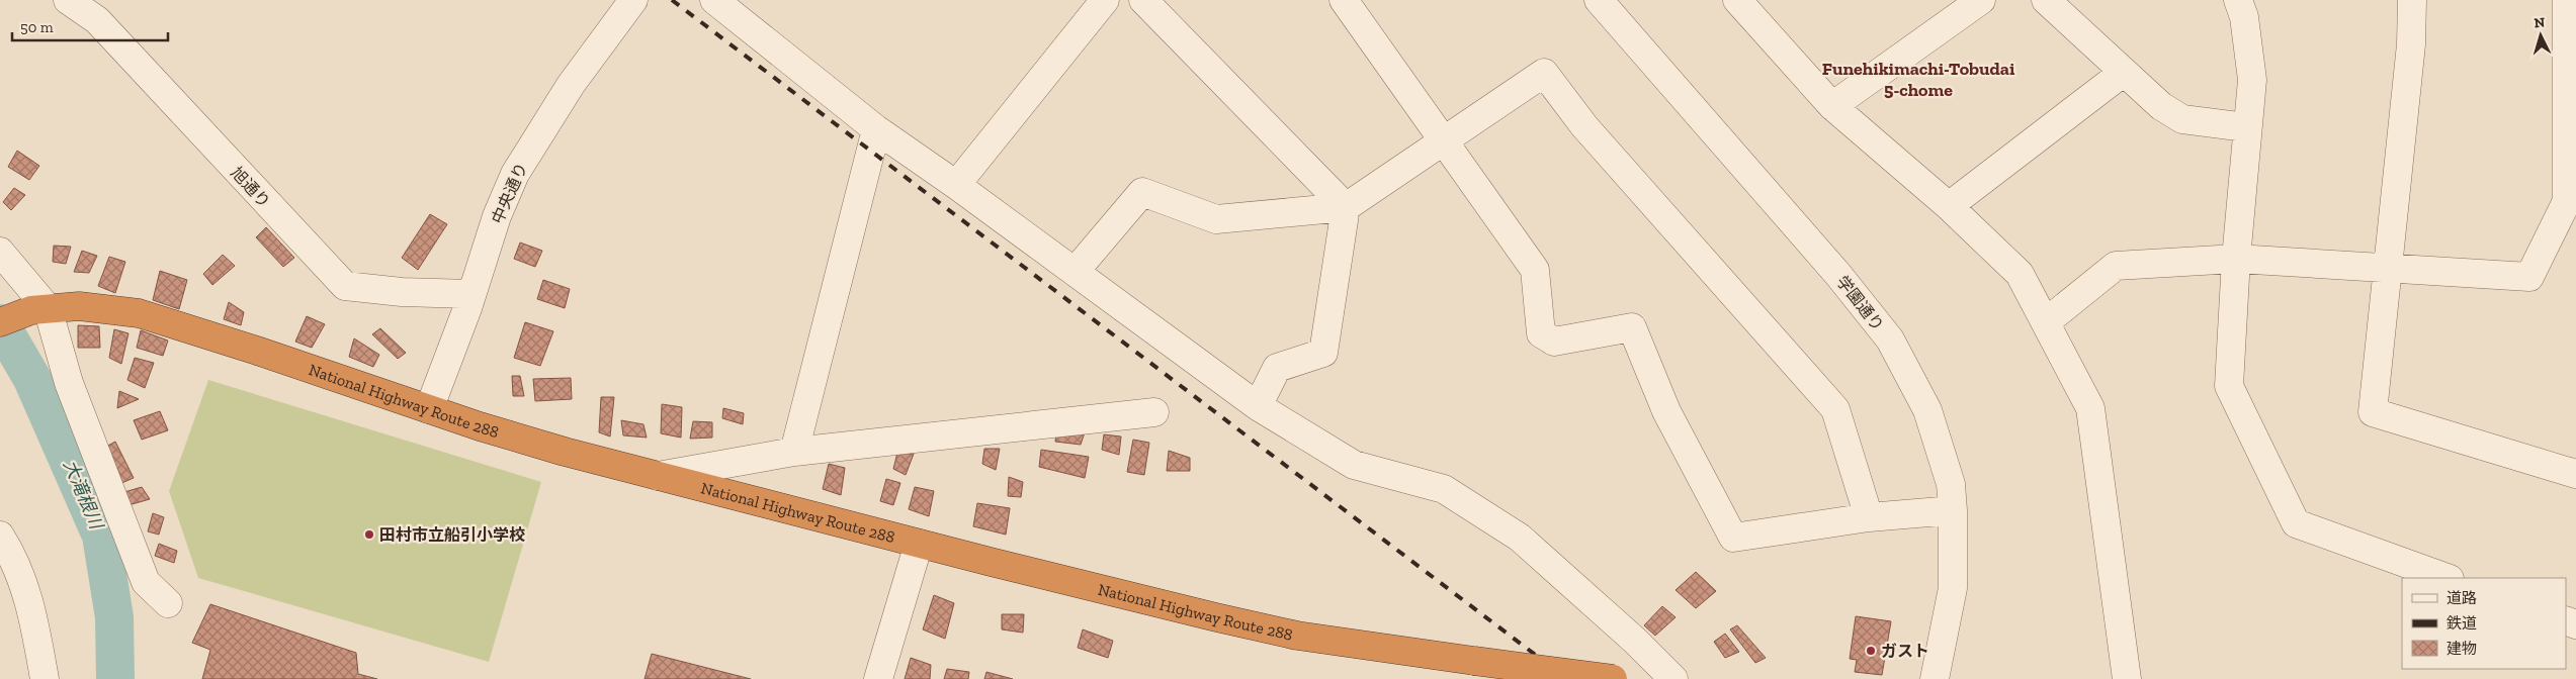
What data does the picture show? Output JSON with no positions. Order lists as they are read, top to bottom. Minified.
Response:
{"streets":{"highway":["National Highway Route 288"],"street":["旭通り","中央通り","学園通り"]},"crossings":[["旭通り","中央通り"],["中央通り","National Highway Route 288"]],"districts":["Funehikimachi-Tobudai 5-chome"],"water":["大滝根川"],"places":["田村市立船引小学校","ガスト"],"legend":["道路","鉄道","建物"],"scale_bar":"50 m","north":"top"}
